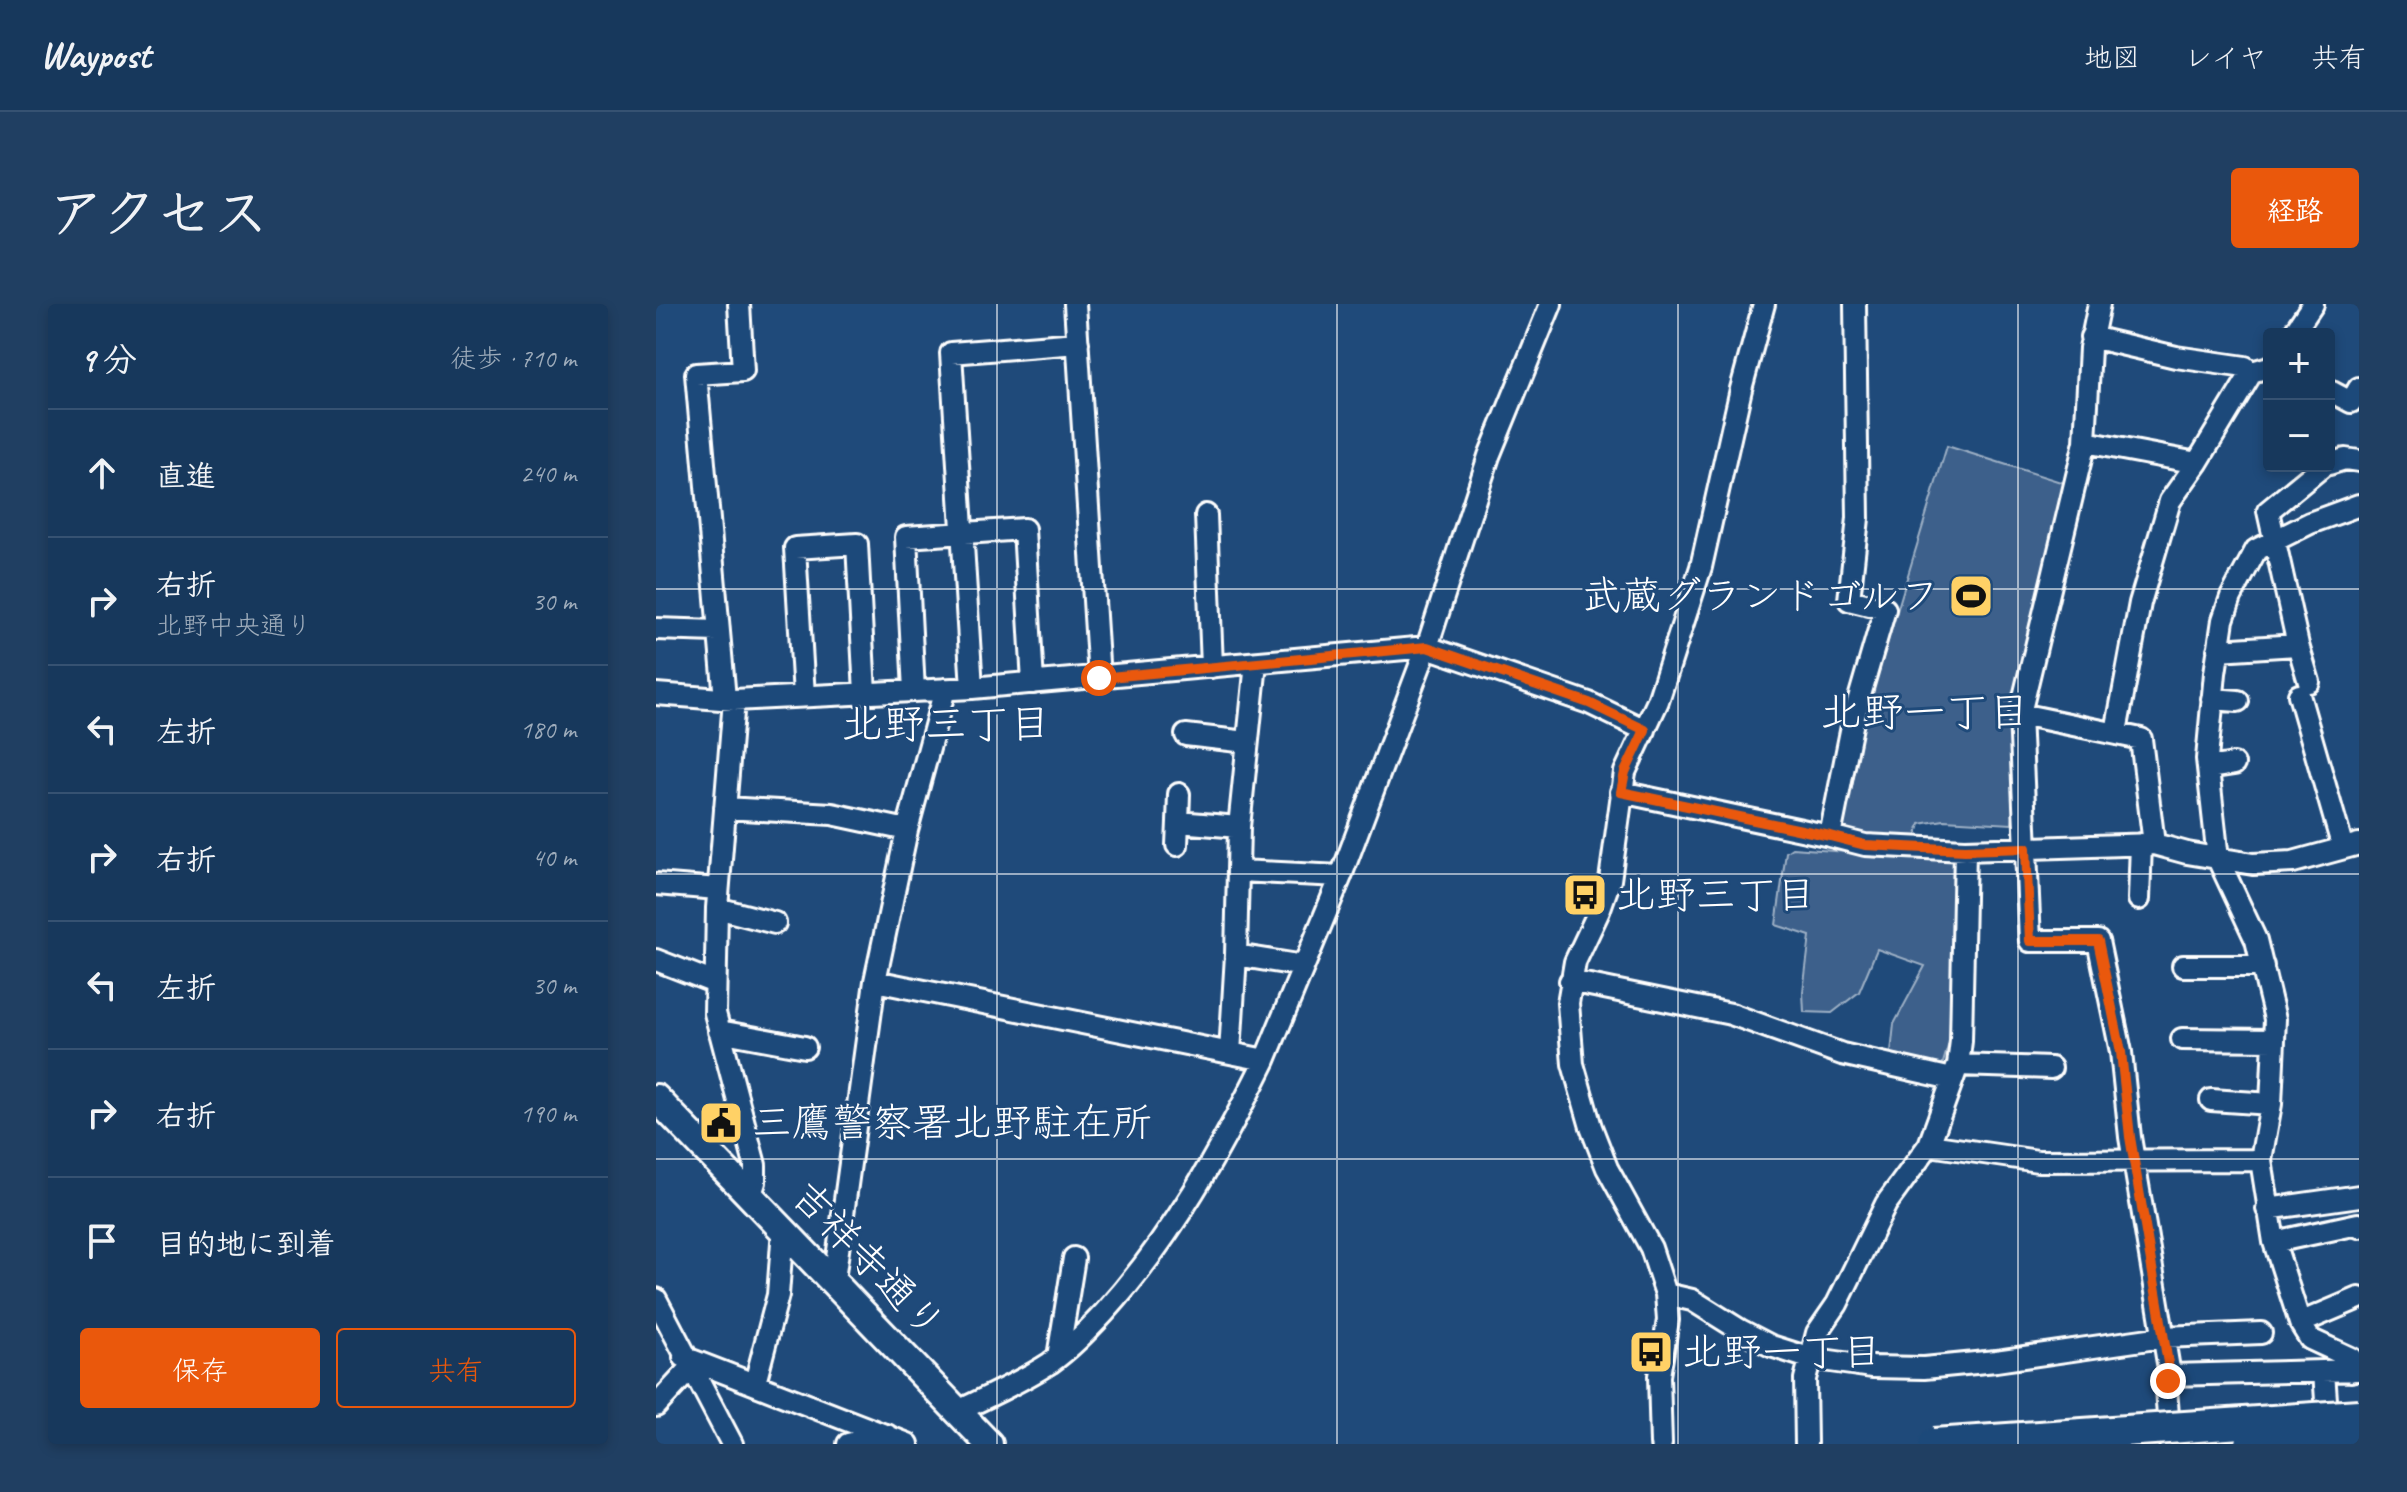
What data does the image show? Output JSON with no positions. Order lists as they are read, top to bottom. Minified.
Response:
{"streets":{"main road":["吉祥寺通り"]},"districts":["北野一丁目","北野三丁目"],"places":{"sports":["武蔵グランドゴルフ"],"bus stop":["北野三丁目","北野一丁目"],"public building":["三鷹警察署北野駐在所"]},"page":{"header":"Waypost","nav":["地図","レイヤ","共有"],"title":"アクセス","buttons":["経路",["保存","共有"]],"heading":["9 分","徒歩 · 710 m"],"map_buttons":["+","−"],"list":[["直進","240 m"],["右折","北野中央通り","30 m"],["左折","180 m"],["右折","40 m"],["左折","30 m"],["右折","190 m"],"目的地に到着"]}}
